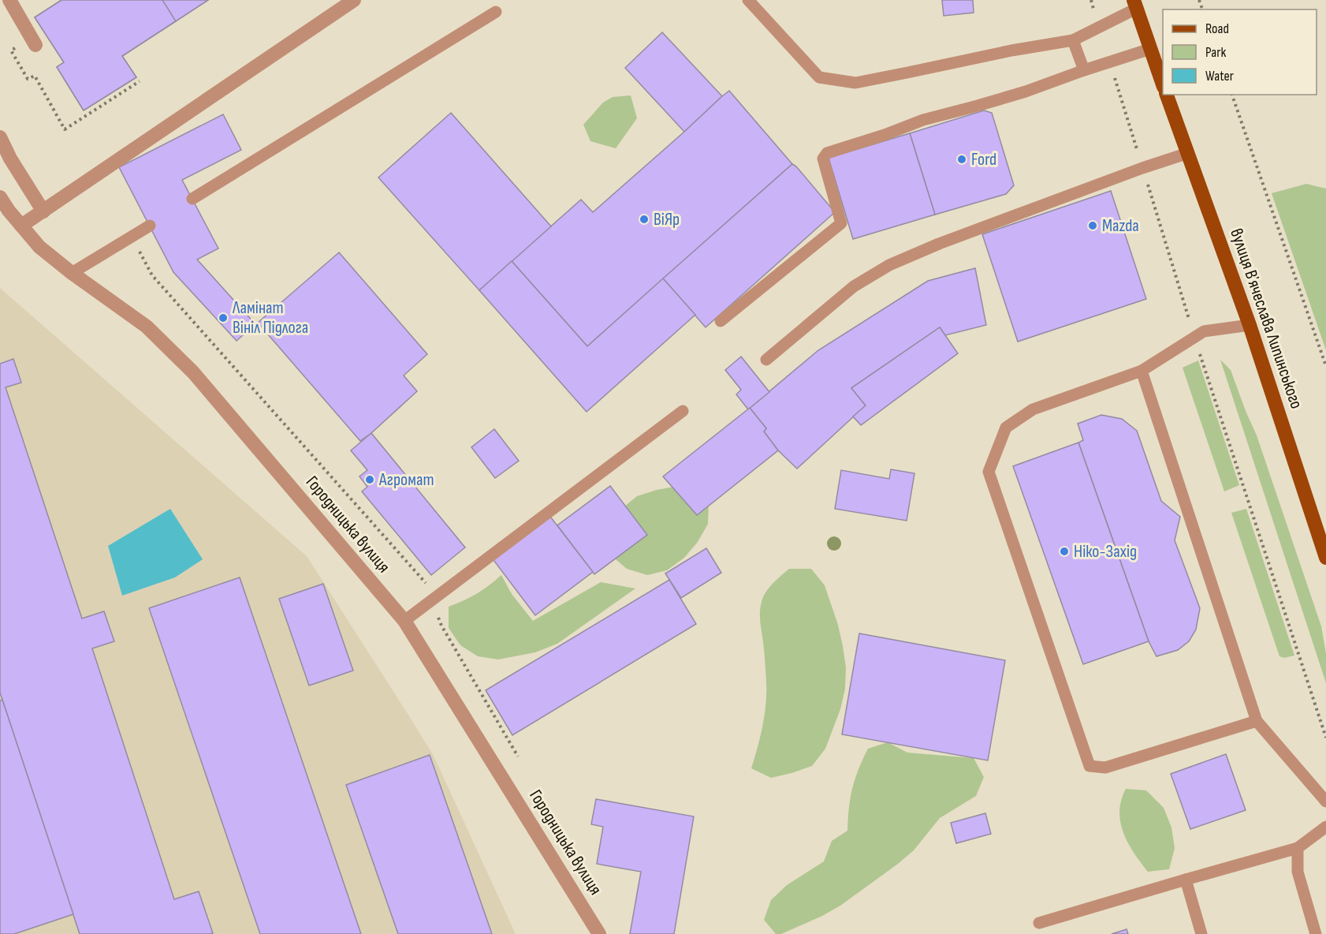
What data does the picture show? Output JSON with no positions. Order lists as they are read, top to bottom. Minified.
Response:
{"streets":{"main road":["вулиця Вʼячеслава Липинського"],"street":["Городницька вулиця"]},"places":["Ford","ВіЯр","Mazda","Ламінат Вініл Підлога","Агромат","Ніко-Захід"],"legend":["Road","Park","Water"]}
